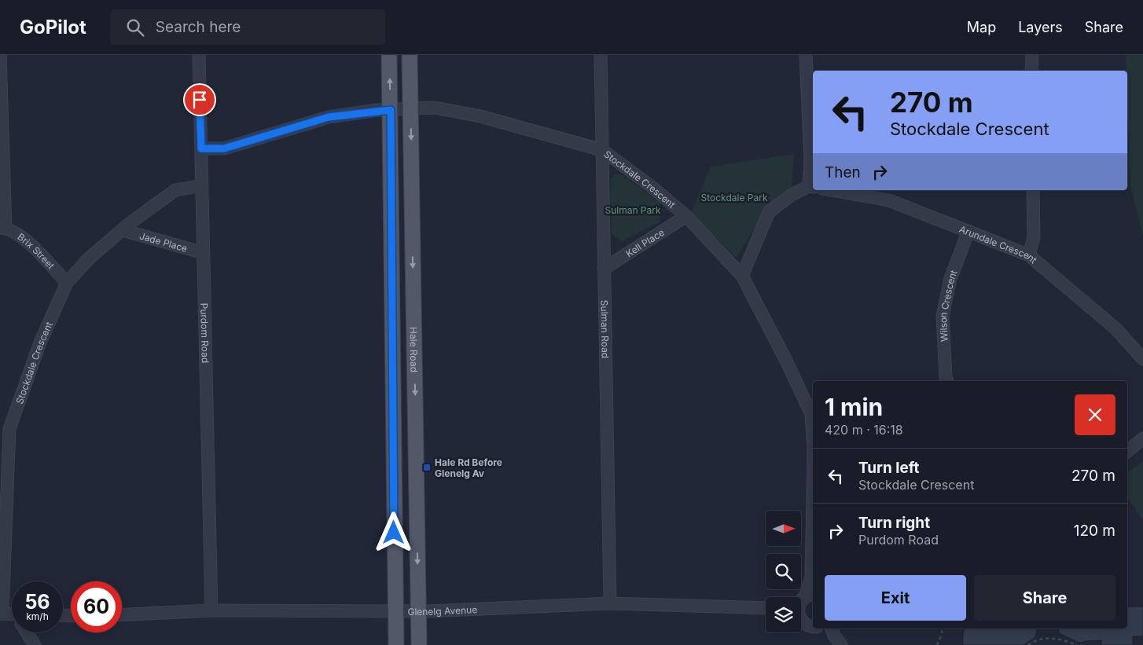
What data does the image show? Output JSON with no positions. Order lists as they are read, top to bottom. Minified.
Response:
{"streets":{"main road":["Hale Road"],"street":["Stockdale Crescent","Jade Place","Kell Place","Arundale Crescent","Brix Street","Wilson Crescent","Sulman Road","Purdom Road","Glenelg Avenue"]},"crossings":[["Stockdale Crescent","Jade Place"],["Stockdale Crescent","Kell Place"],["Stockdale Crescent","Brix Street"],["Stockdale Crescent","Sulman Road"],["Stockdale Crescent","Purdom Road"],["Stockdale Crescent","Hale Road"],["Jade Place","Purdom Road"],["Kell Place","Sulman Road"],["Arundale Crescent","Wilson Crescent"],["Sulman Road","Glenelg Avenue"],["Purdom Road","Glenelg Avenue"],["Hale Road","Glenelg Avenue"]],"parks":["Stockdale Park","Sulman Park"],"places":{"transit":["Hale Rd Before Glenelg Av"]},"north":"right","page":{"header":"GoPilot","search":"Search here","nav":["Map","Layers","Share"],"turn":["270 m","Stockdale Crescent"],"then":"Then","heading":["1 min","420 m · 16:18"],"list":[{"name":"Turn left","note":"Stockdale Crescent","value":"270 m"},{"name":"Turn right","note":"Purdom Road","value":"120 m"}],"buttons":["Exit","Share"],"speed":"56 km/h","limit":"60"}}
